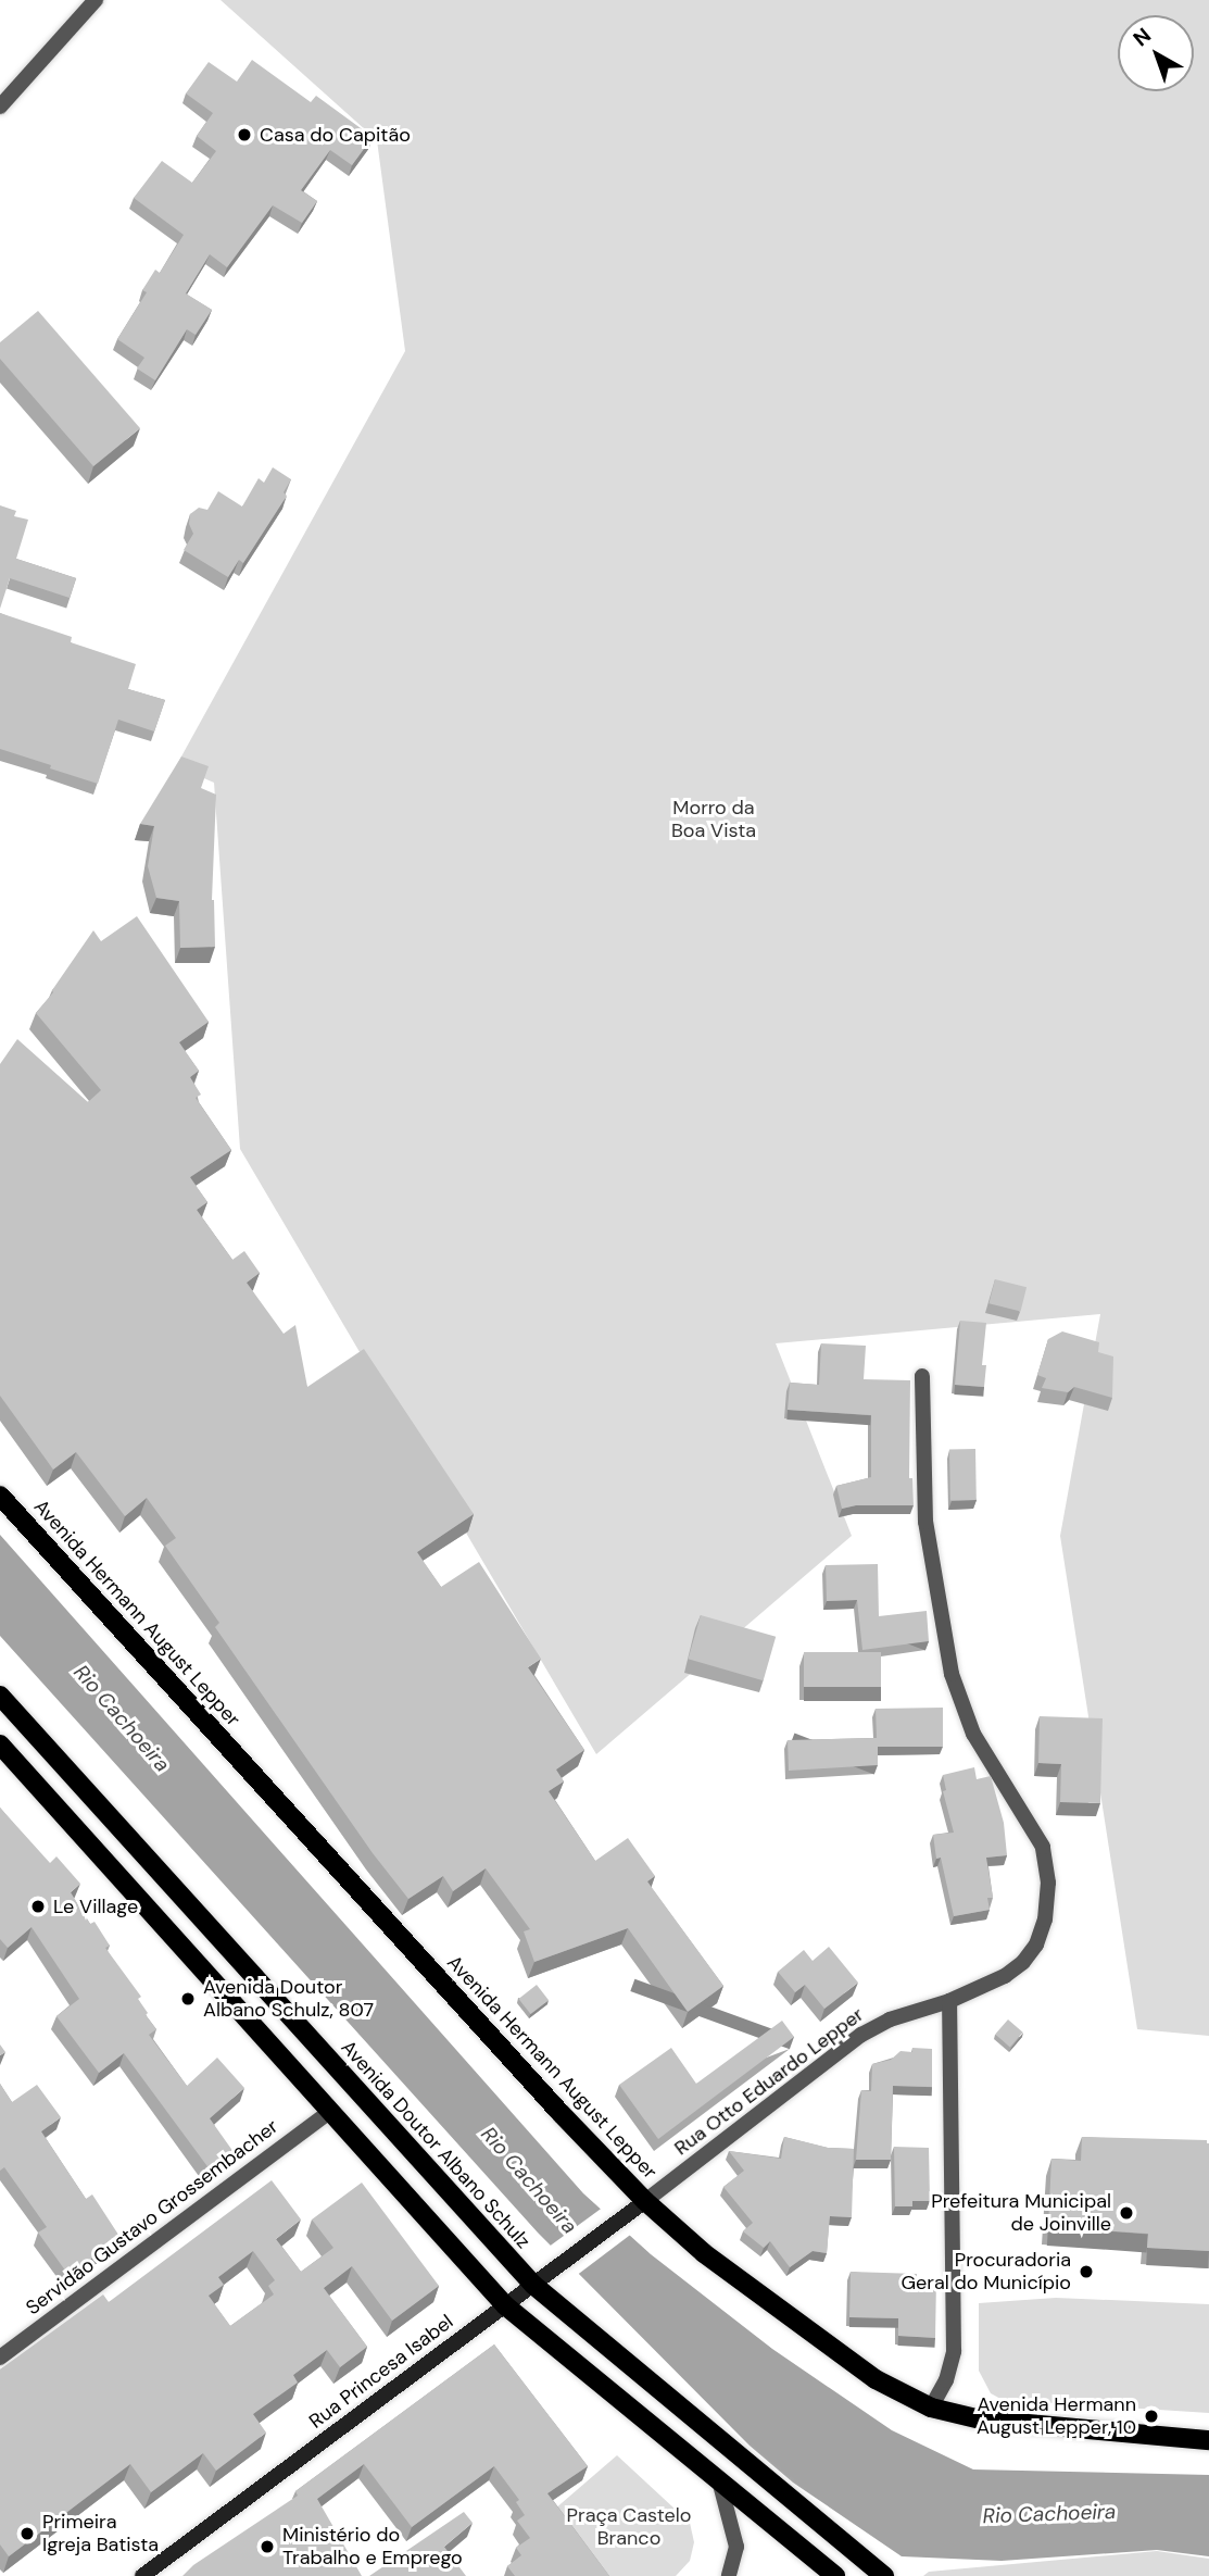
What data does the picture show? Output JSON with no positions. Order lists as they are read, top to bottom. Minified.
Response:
{"streets":{"main road":["Avenida Hermann August Lepper","Avenida Doutor Albano Schulz","Rua Princesa Isabel"],"street":["Rua Otto Eduardo Lepper","Servidão Gustavo Grossembacher"]},"crossings":[["Avenida Hermann August Lepper","Rua Otto Eduardo Lepper"],["Avenida Hermann August Lepper","Rua Princesa Isabel"],["Rua Otto Eduardo Lepper","Rua Princesa Isabel"],["Avenida Doutor Albano Schulz","Rua Princesa Isabel"]],"water":["Rio Cachoeira"],"parks":["Morro da Boa Vista","Praça Castelo Branco"],"places":["Casa do Capitão","Le Village","Avenida Doutor Albano Schulz, 807","Prefeitura Municipal de Joinville","Procuradoria Geral do Município","Avenida Hermann August Lepper, 10","Primeira Igreja Batista","Ministério do Trabalho e Emprego"],"north":"top left"}
